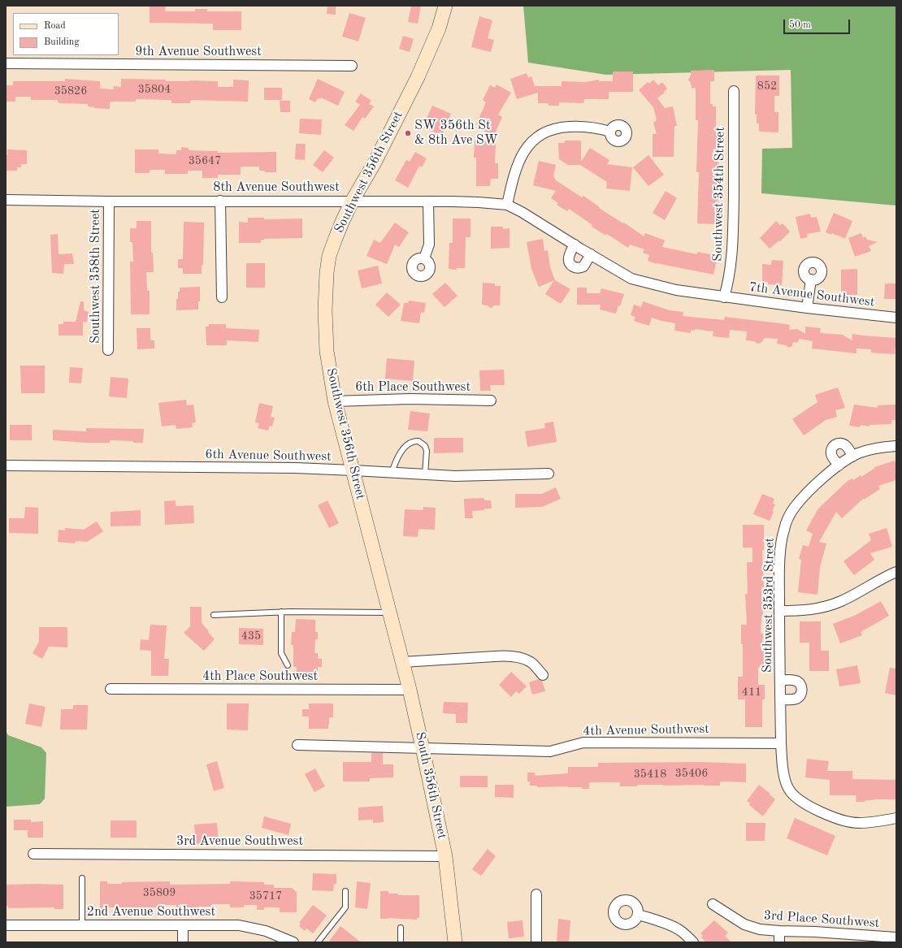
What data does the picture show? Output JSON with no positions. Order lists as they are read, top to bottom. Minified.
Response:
{"streets":{"main road":["Southwest 356th Street","South 356th Street"],"street":["9th Avenue Southwest","8th Avenue Southwest","Southwest 354th Street","Southwest 358th Street","7th Avenue Southwest","6th Place Southwest","6th Avenue Southwest","Southwest 353rd Street","4th Place Southwest","4th Avenue Southwest","3rd Avenue Southwest","2nd Avenue Southwest","3rd Place Southwest"]},"crossings":[["Southwest 356th Street","8th Avenue Southwest"],["Southwest 356th Street","6th Place Southwest"],["Southwest 356th Street","6th Avenue Southwest"],["Southwest 356th Street","South 356th Street"],["8th Avenue Southwest","Southwest 354th Street"],["8th Avenue Southwest","Southwest 358th Street"],["8th Avenue Southwest","7th Avenue Southwest"],["Southwest 354th Street","7th Avenue Southwest"],["Southwest 353rd Street","4th Avenue Southwest"],["4th Place Southwest","South 356th Street"],["4th Avenue Southwest","South 356th Street"],["South 356th Street","3rd Avenue Southwest"]],"places":["SW 356th St & 8th Ave SW"],"house_numbers":["852","35804","35826","35647","435","411","35406","35418","35809","35717"],"legend":["Road","Building"],"scale_bar":"50 m"}
